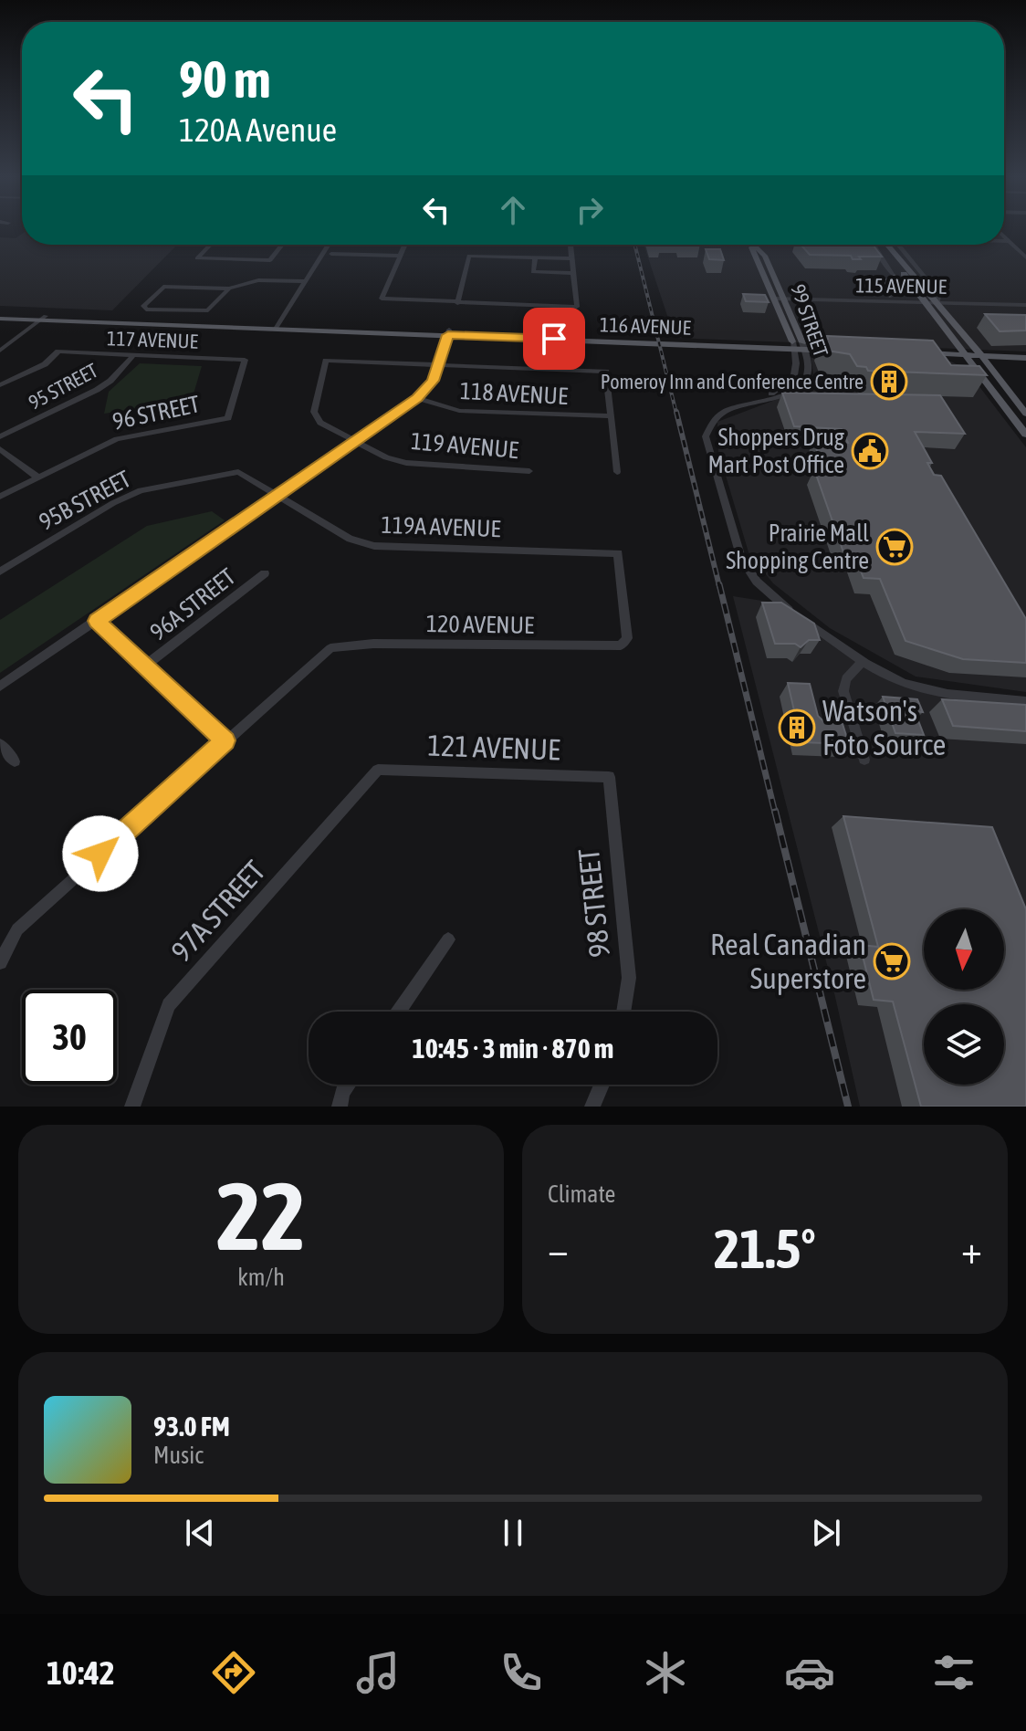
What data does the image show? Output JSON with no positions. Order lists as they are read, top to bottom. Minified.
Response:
{"streets":{"main road":["99 STREET","116 AVENUE"],"street":["115 AVENUE","117 AVENUE","95 STREET","118 AVENUE","96 STREET","119 AVENUE","95B STREET","119A AVENUE","96A STREET","120 AVENUE","121 AVENUE","98 STREET","97A STREET"]},"crossings":[["115 AVENUE","99 STREET"],["99 STREET","116 AVENUE"],["117 AVENUE","95 STREET"],["117 AVENUE","96 STREET"],["95B STREET","119A AVENUE"],["119A AVENUE","120 AVENUE"],["121 AVENUE","98 STREET"],["121 AVENUE","97A STREET"]],"places":{"building":["Pomeroy Inn and Conference Centre","Watson's Foto Source"],"public building":["Shoppers Drug Mart Post Office"],"supermarket":["Prairie Mall Shopping Centre","Real Canadian Superstore"]},"north":"bottom","page":{"turn":["90 m","120A Avenue"],"limit":"30","trip":"10:45 · 3 min · 870 m","tile":[["22","km/h"],"Climate"],"heat":["−","21.5°","+"],"song":["93.0 FM","Music"],"tabs":"10:42"}}
